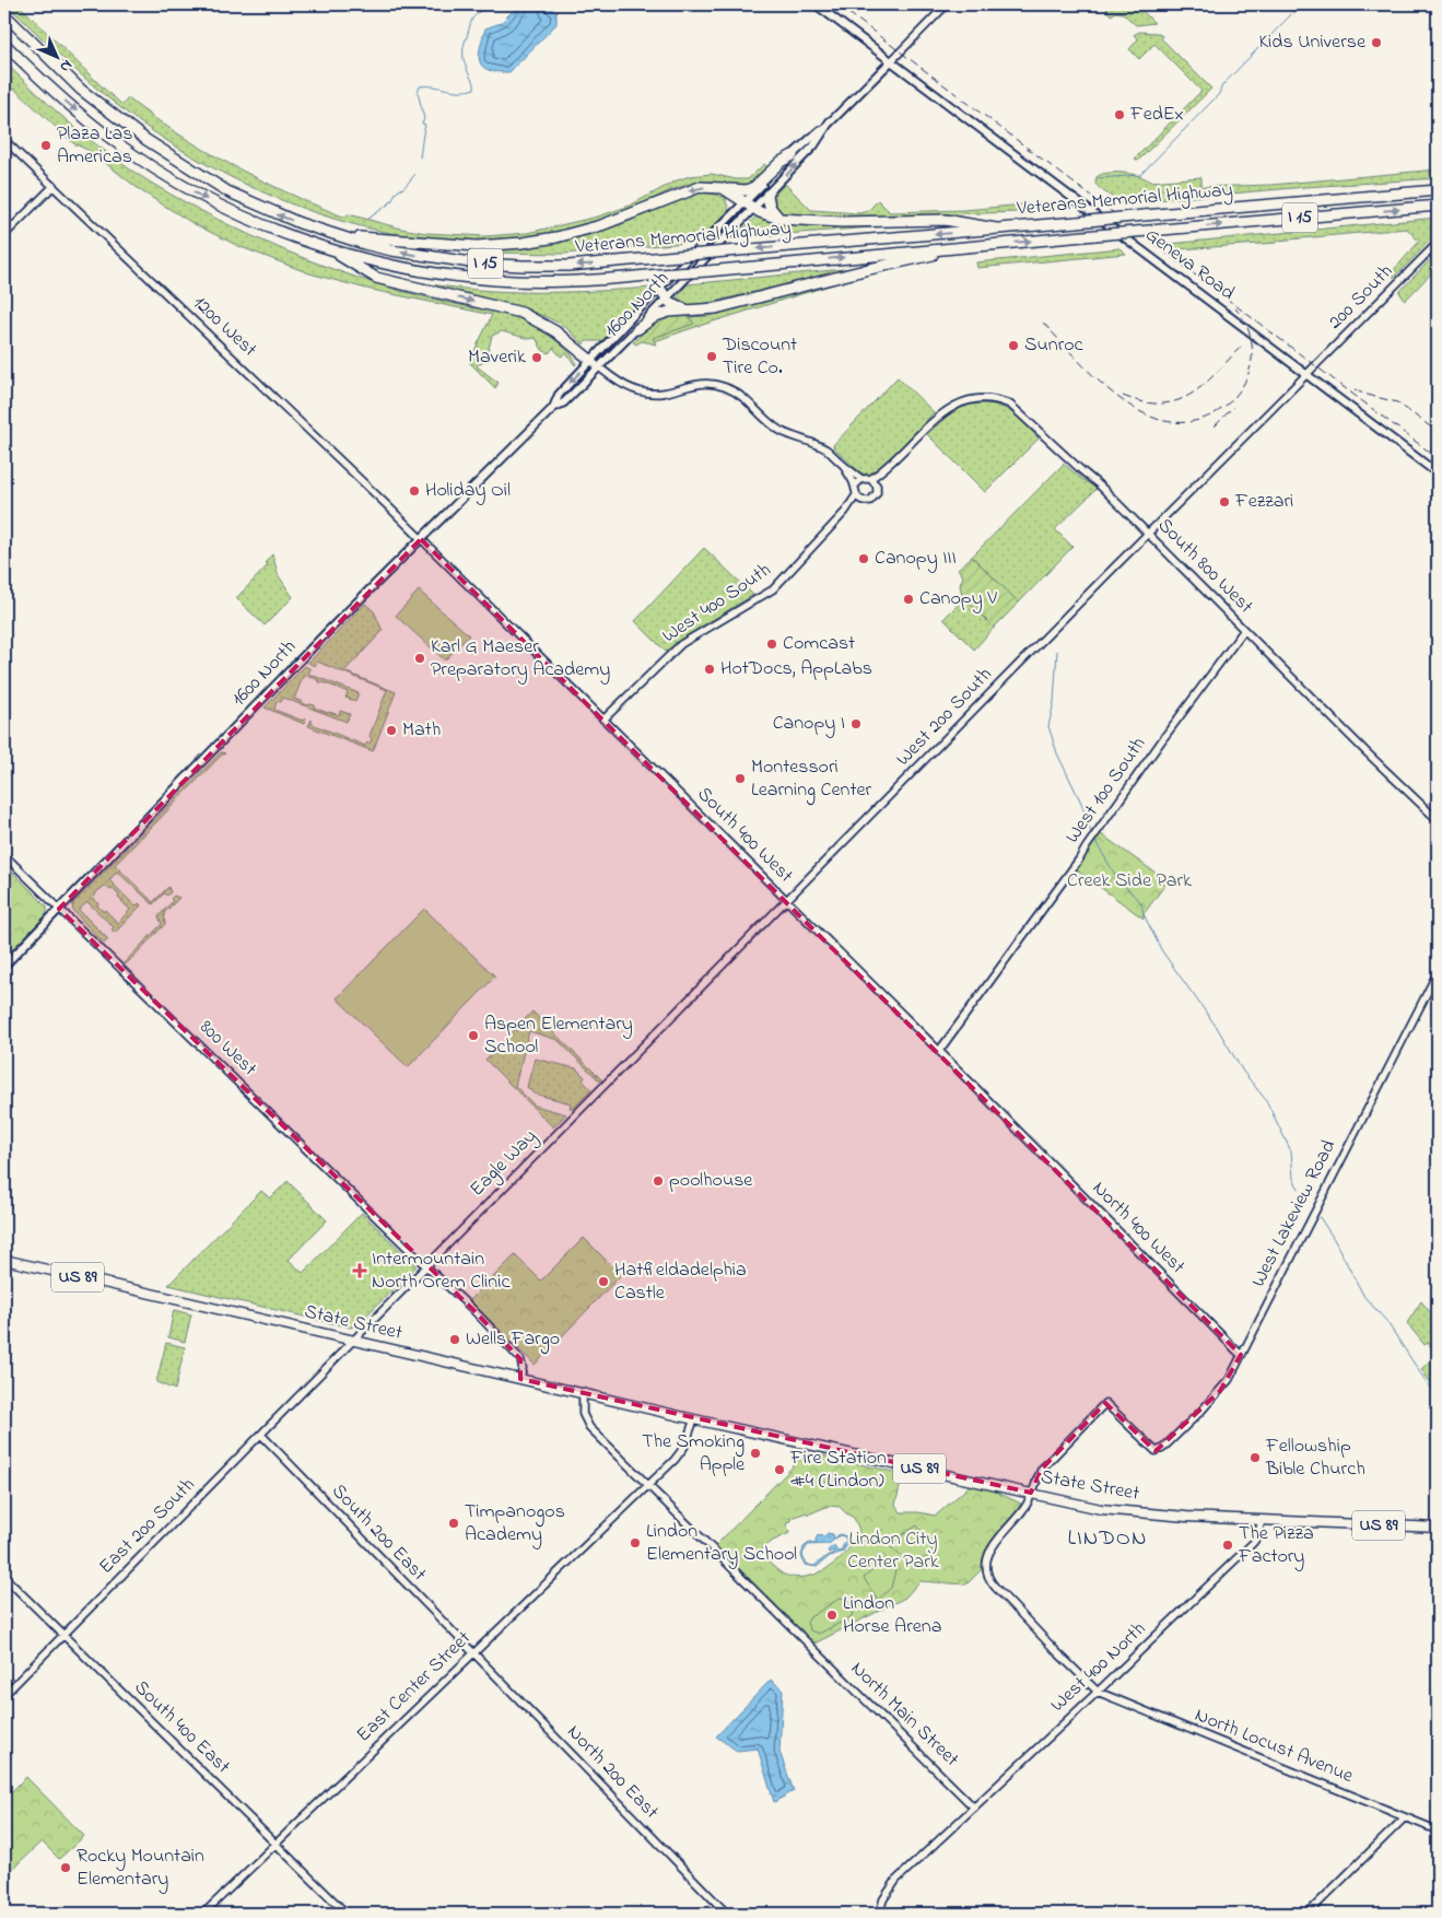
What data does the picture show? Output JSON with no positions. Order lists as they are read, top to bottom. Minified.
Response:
{"streets":{"highway":["Veterans Memorial Highway","I 15"],"main road":["Geneva Road","1600 North","US 89","State Street"],"street":["200 South","1200 West","South 800 West","West 400 South","West 200 South","West 100 South","South 400 West","800 West","Eagle Way","West Lakeview Road","North 400 West","East 200 South","South 200 East","West 400 North","East Center Street","North Main Street","South 400 East","North Locust Avenue","North 200 East"]},"crossings":[["Geneva Road","200 South"],["Geneva Road","1600 North"],["Geneva Road","West 200 South"],["200 South","West 200 South"],["1600 North","1200 West"],["1600 North","800 West"],["1200 West","South 400 West"],["South 800 West","West 400 South"],["South 800 West","West 200 South"],["South 800 West","West 100 South"],["West 400 South","South 400 West"],["West 200 South","South 400 West"],["West 200 South","Eagle Way"],["West 100 South","South 400 West"],["South 400 West","North 400 West"],["800 West","Eagle Way"],["800 West","State Street"],["West Lakeview Road","North 400 West"],["West Lakeview Road","State Street"],["State Street","East 200 South"],["State Street","West 400 North"],["State Street","East Center Street"],["State Street","North Main Street"],["East 200 South","South 200 East"],["East 200 South","South 400 East"],["South 200 East","East Center Street"],["South 200 East","North 200 East"],["West 400 North","North Main Street"],["West 400 North","North Locust Avenue"],["East Center Street","North Main Street"],["East Center Street","South 400 East"],["East Center Street","North 200 East"]],"districts":["LINDON"],"parks":["Creek Side Park","Lindon City Center Park"],"places":{"other":["Kids Universe","FedEx","Plaza Las Americas","Sunroc","Discount Tire Co.","Maverik","Holiday Oil","Fezzari","Canopy III","Canopy V","Comcast","Karl G Maeser Preparatory Academy","HotDocs, AppLabs","Canopy I","Math","Montessori Learning Center","Aspen Elementary School","poolhouse","Hatfieldadelphia Castle","Wells Fargo","The Smoking Apple","Fellowship Bible Church","Fire Station #4 (Lindon)","Timpanogos Academy","Lindon Elementary School","The Pizza Factory","Lindon Horse Arena","Rocky Mountain Elementary"],"health":["Intermountain North Orem Clinic"]},"north":"bottom right"}
